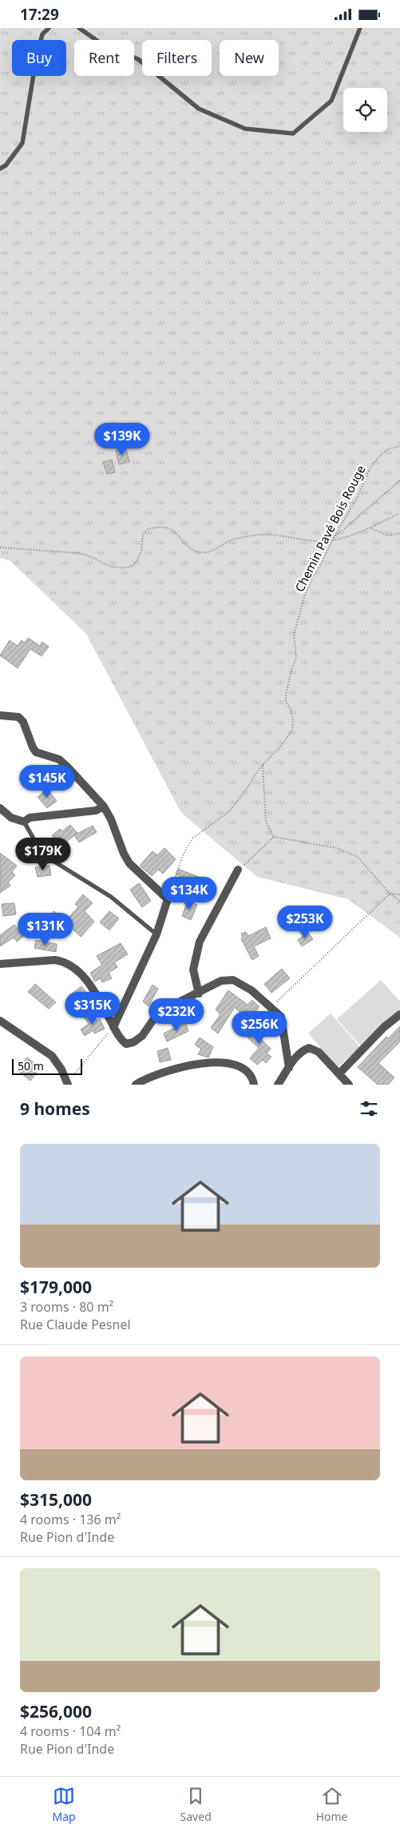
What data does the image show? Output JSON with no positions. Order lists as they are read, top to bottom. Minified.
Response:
{"streets":{"path":["Chemin Pavé Bois Rouge"]},"scale_bar":"50 m","page":{"status":"17:29","chip":["Buy","Rent","Filters","New"],"price":["$139K","$145K","$179K","$134K","$253K","$131K","$315K","$232K","$256K"],"scale":"50 m","heading":"9 homes","list":[{"name":"$179,000","note":"3 rooms · 80 m² · Rue Claude Pesnel"},{"name":"$315,000","note":"4 rooms · 136 m² · Rue Pion d'Inde"},{"name":"$256,000","note":"4 rooms · 104 m² · Rue Pion d'Inde"}],"tabs":["Map","Saved","Home"]}}
